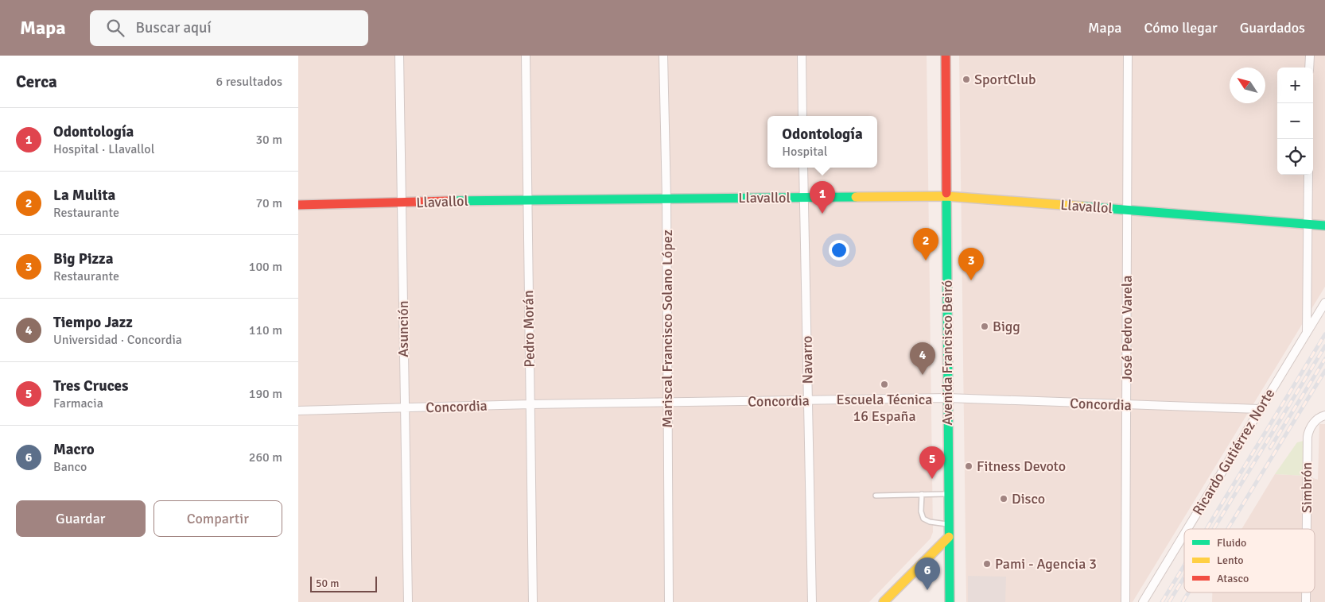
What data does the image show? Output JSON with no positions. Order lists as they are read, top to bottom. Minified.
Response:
{"streets":{"street":["Llavallol","Asunción","Pedro Morán","Mariscal Francisco Solano López","José Pedro Varela","Avenida Francisco Beiró","Navarro","Concordia","Ricardo Gutiérrez Norte","Simbrón"]},"crossings":[["Llavallol","Asunción"],["Llavallol","Pedro Morán"],["Llavallol","Mariscal Francisco Solano López"],["Llavallol","José Pedro Varela"],["Llavallol","Avenida Francisco Beiró"],["Llavallol","Navarro"],["Asunción","Concordia"],["Pedro Morán","Concordia"],["Mariscal Francisco Solano López","Concordia"],["José Pedro Varela","Concordia"],["Avenida Francisco Beiró","Concordia"],["Navarro","Concordia"],["Concordia","Ricardo Gutiérrez Norte"]],"places":["SportClub","Bigg","Escuela Técnica 16 España","Fitness Devoto","Disco","Pami - Agencia 3"],"legend":["Fluido","Lento","Atasco"],"scale_bar":"50 m","north":"top left","page":{"header":"Mapa","search":"Buscar aquí","nav":["Mapa","Cómo llegar","Guardados"],"heading":["Cerca","6 resultados"],"map_buttons":["+","−"],"list":[{"mark":"1","name":"Odontología","note":"Hospital · Llavallol","value":"30 m"},{"mark":"2","name":"La Mulita","note":"Restaurante","value":"70 m"},{"mark":"3","name":"Big Pizza","note":"Restaurante","value":"100 m"},{"mark":"4","name":"Tiempo Jazz","note":"Universidad · Concordia","value":"110 m"},{"mark":"5","name":"Tres Cruces","note":"Farmacia","value":"190 m"},{"mark":"6","name":"Macro","note":"Banco","value":"260 m"}],"popup":["Odontología","Hospital"],"pins":["1","2","3","4","5","6"],"buttons":["Guardar","Compartir"],"scale":"50 m"}}
